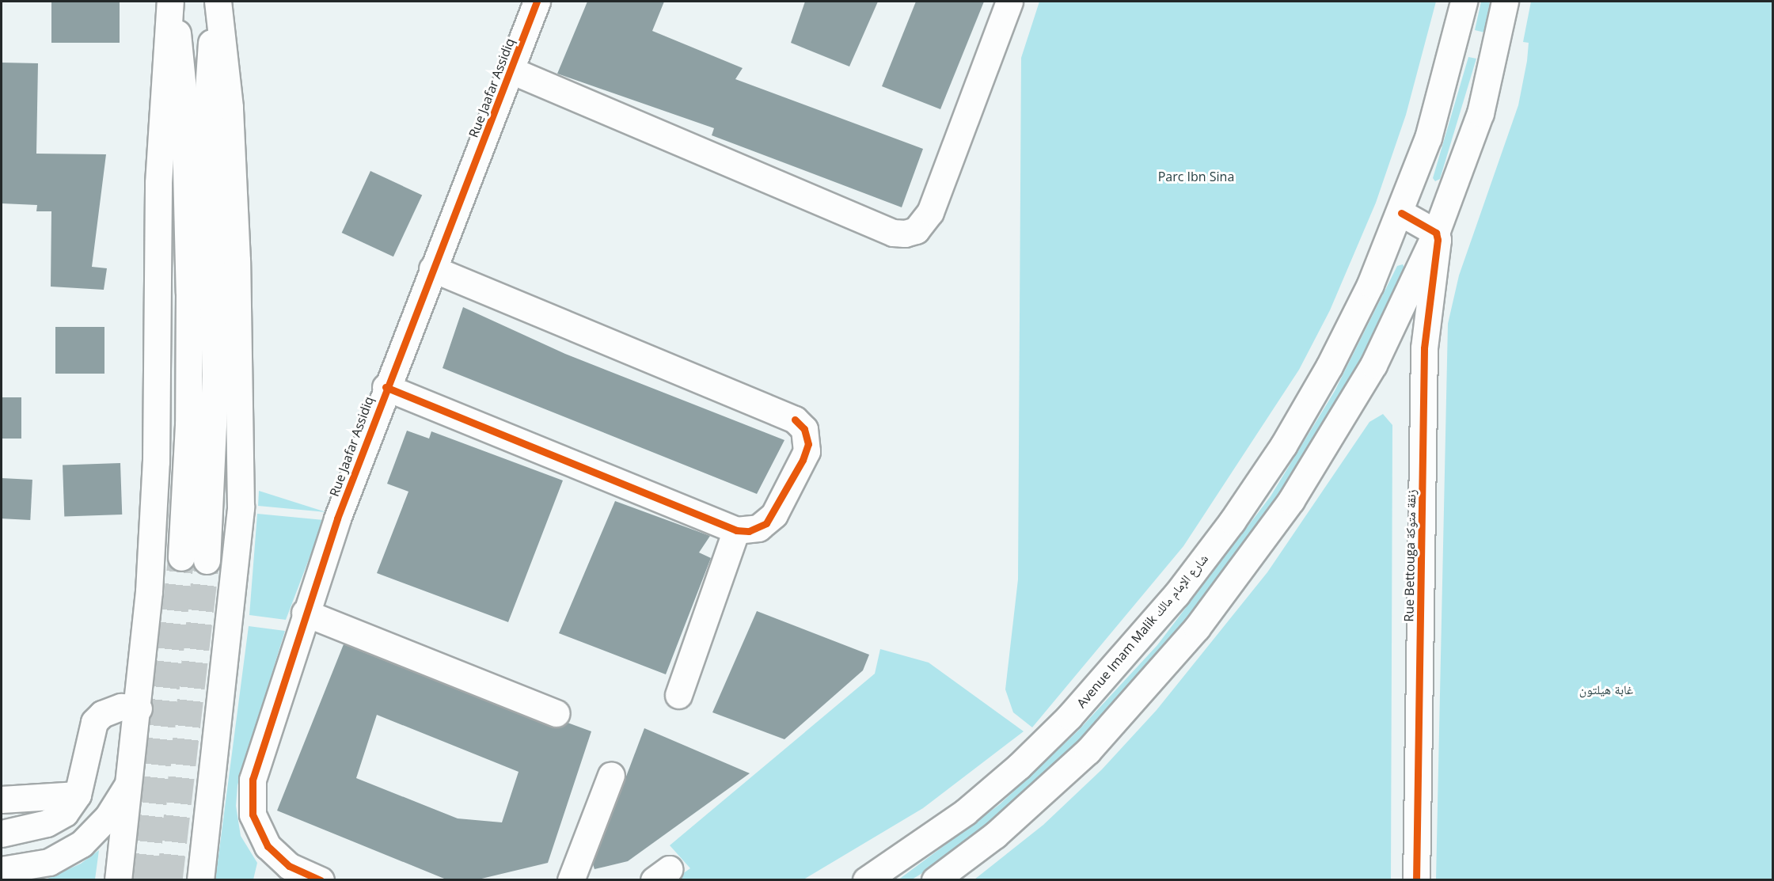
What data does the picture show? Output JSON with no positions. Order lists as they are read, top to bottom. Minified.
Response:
{"streets":{"main road":["Rue Jaafar Assidiq","Rue Bettouga زنقة متوكة","Avenue Imam Malik شارع الإمام مالك"]},"parks":["Parc Ibn Sina","غابة هيلتون"]}
